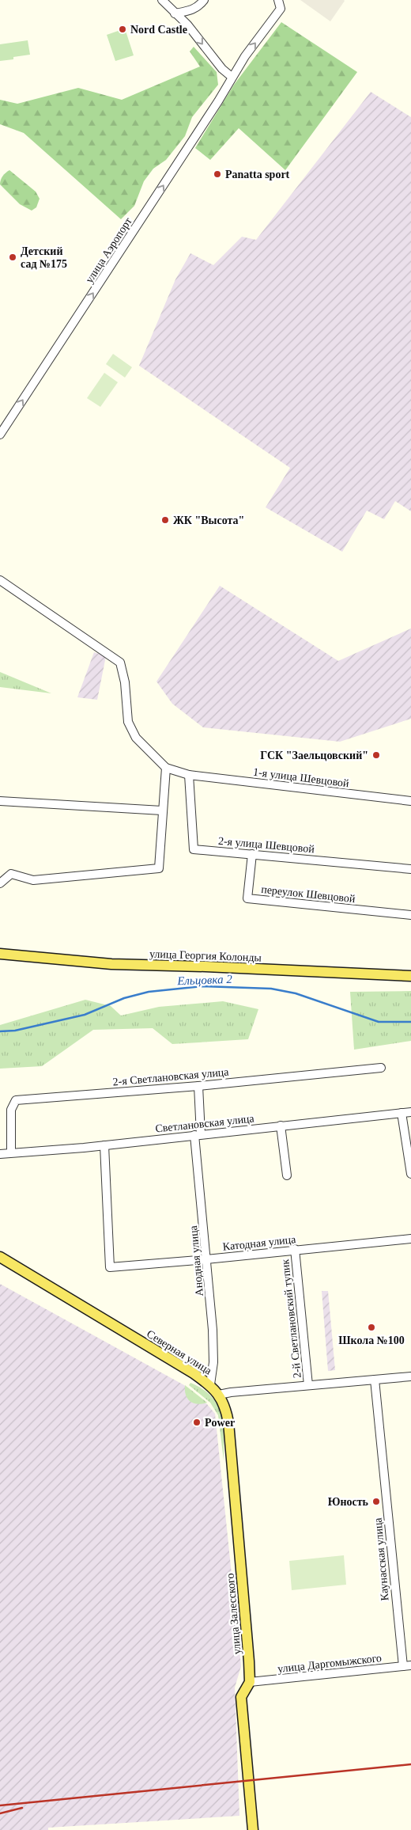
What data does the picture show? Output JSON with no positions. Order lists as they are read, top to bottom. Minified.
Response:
{"streets":{"main road":["улица Георгия Колонды","Северная улица","улица Залесского"],"street":["улица Аэропорт","1-я улица Шевцовой","2-я улица Шевцовой","переулок Шевцовой","2-я Светлановская улица","Светлановская улица","Катодная улица","Анодная улица","2-й Светлановский тупик","Каунасская улица","улица Даргомыжского"]},"crossings":[["1-я улица Шевцовой","2-я улица Шевцовой"],["2-я улица Шевцовой","переулок Шевцовой"],["2-я Светлановская улица","Светлановская улица"],["2-я Светлановская улица","Анодная улица"],["Светлановская улица","Катодная улица"],["Светлановская улица","Анодная улица"],["Катодная улица","Анодная улица"],["Катодная улица","2-й Светлановский тупик"],["Анодная улица","Северная улица"],["Северная улица","улица Залесского"],["Каунасская улица","улица Даргомыжского"],["улица Залесского","улица Даргомыжского"]],"one_way":["улица Аэропорт"],"water":["Ельцовка 2"],"places":["Nord Castle","Panatta sport","Детский сад №175","ЖК \"Высота\"","ГСК \"Заельцовский\"","Школа №100","Power","Юность"]}
